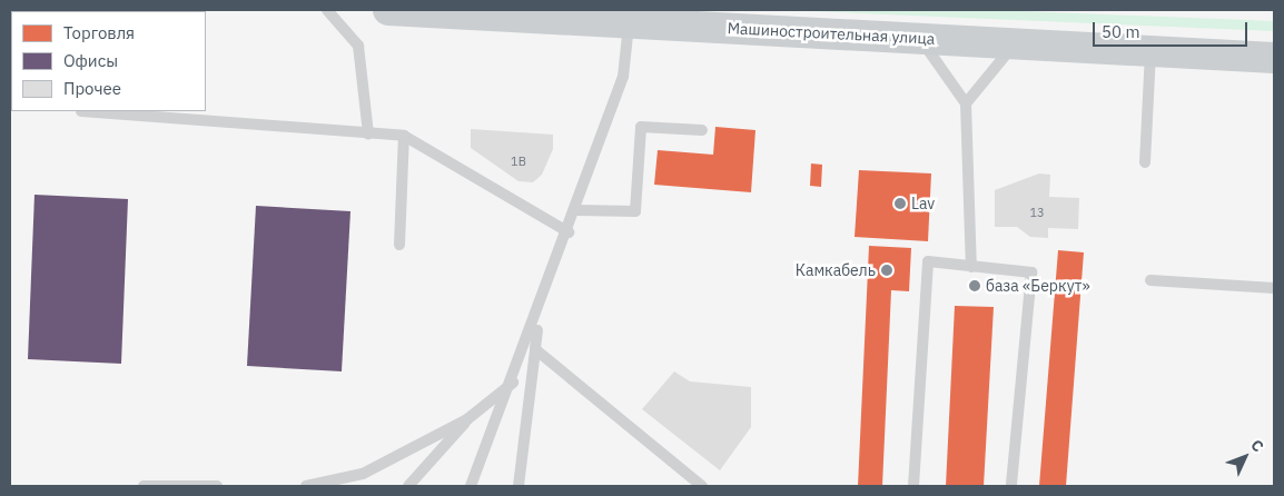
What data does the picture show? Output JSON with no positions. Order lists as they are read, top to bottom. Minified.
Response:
{"streets":{"main road":["Машиностроительная улица"]},"places":["Lav","Камкабель","база «Беркут»"],"house_numbers":["1В","13"],"legend":["Торговля","Офисы","Прочее"],"scale_bar":"50 m","north":"top right"}
